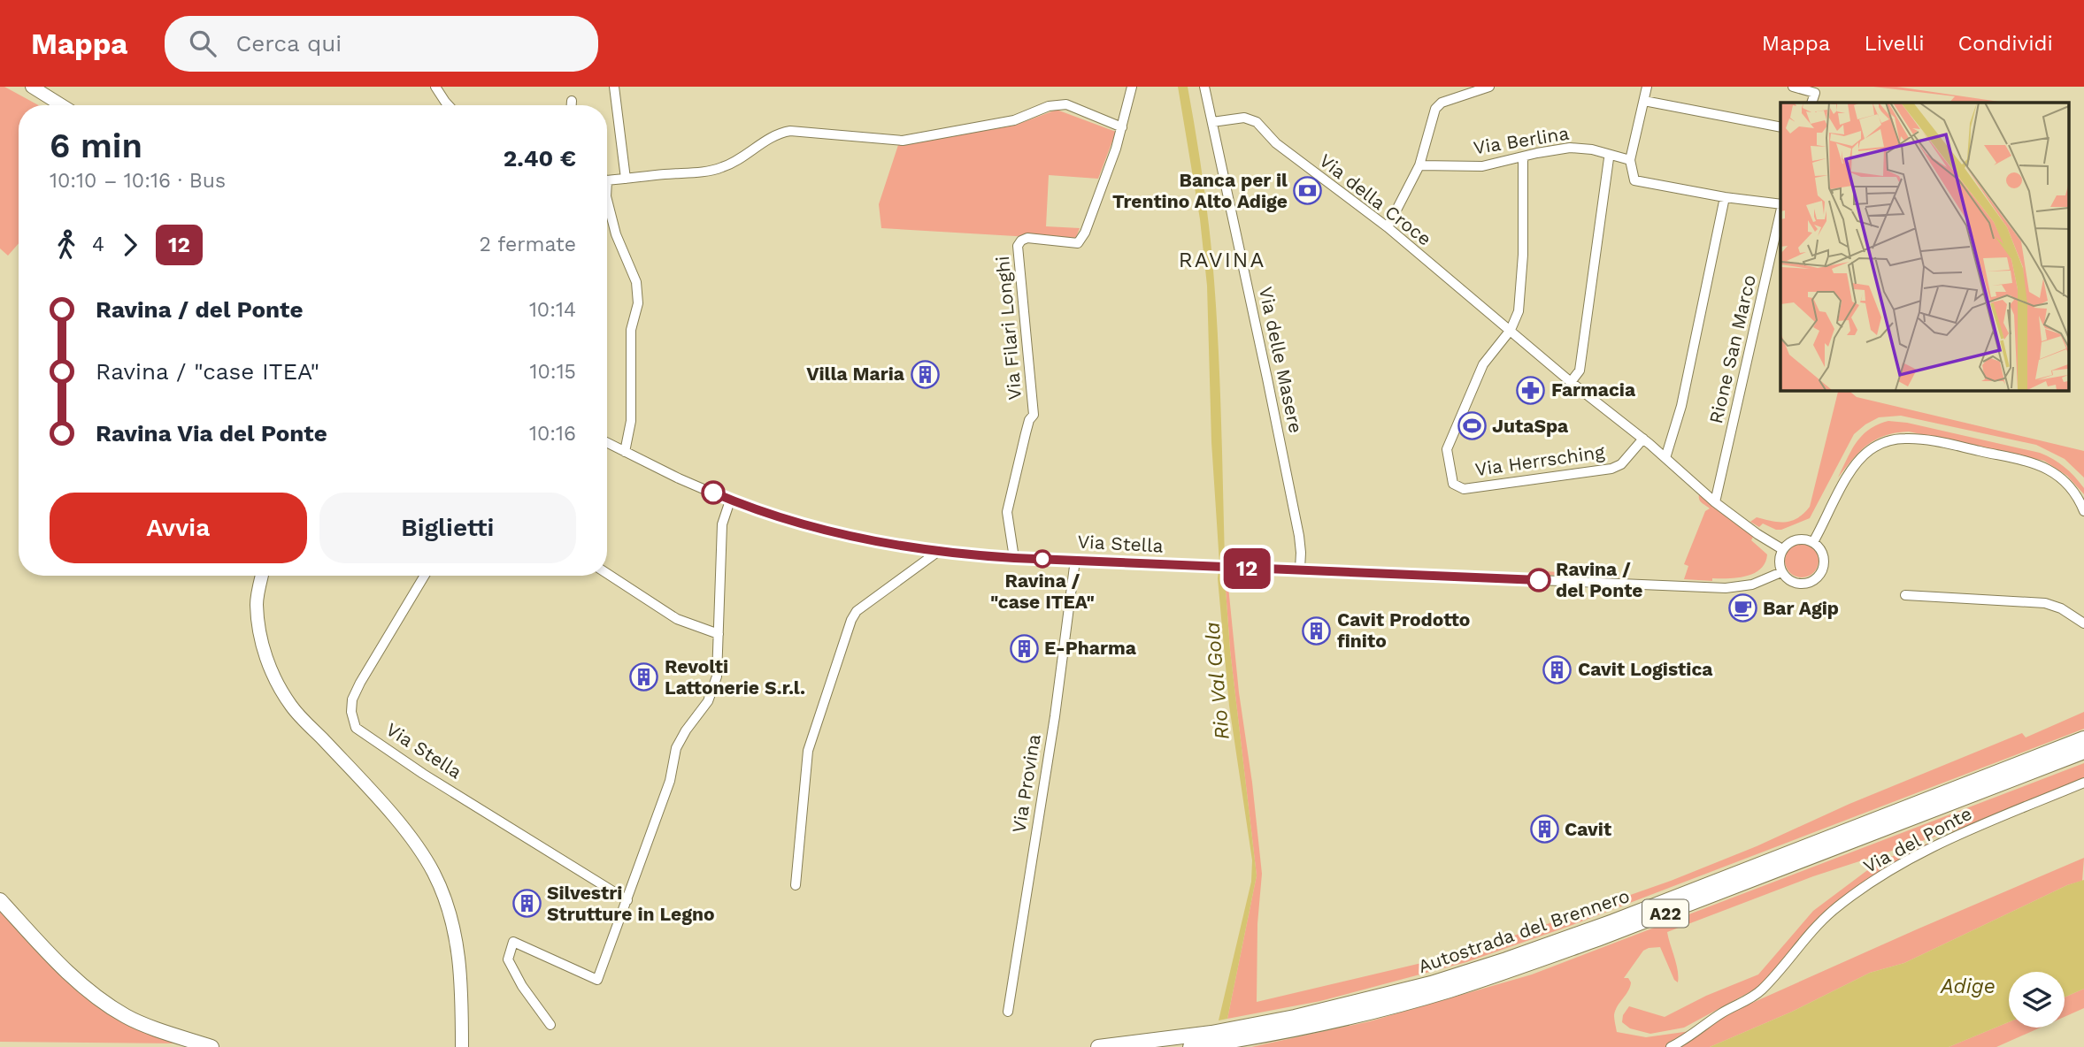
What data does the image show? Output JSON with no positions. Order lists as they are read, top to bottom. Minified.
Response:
{"streets":{"highway":["A22","Autostrada del Brennero"],"street":["Via Berlina","Via della Croce","Via Filari Longhi","Rione San Marco","Via delle Masere","Via Herrsching","Via Stella","Via Provina","Via del Ponte"]},"crossings":[["Via Berlina","Rione San Marco"],["Via della Croce","Rione San Marco"],["Via della Croce","Via delle Masere"],["Via della Croce","Via Herrsching"],["Via Filari Longhi","Via Stella"],["Via delle Masere","Via Stella"],["Via Stella","Via Provina"]],"districts":["RAVINA"],"water":["Rio Val Gola","Adige"],"places":{"bank":["Banca per il Trentino Alto Adige"],"building":["Villa Maria","Cavit Prodotto finito","E-Pharma","Cavit Logistica","Revolti Lattonerie S.r.l.","Cavit","Silvestri Strutture in Legno"],"pharmacy":["Farmacia"],"sports":["JutaSpa"],"other":["Ravina / \"case ITEA\"","Ravina / del Ponte"],"cafe":["Bar Agip"]},"lines":["bus line 12"],"page":{"header":"Mappa","search":"Cerca qui","nav":["Mappa","Livelli","Condividi"],"on_map":"12","heading":["6 min","10:10 – 10:16 · Bus","2.40 €"],"legs":["4","12","2 fermate"],"list":[{"name":"Ravina / del Ponte","value":"10:14"},{"name":"Ravina / \"case ITEA\"","value":"10:15"},{"name":"Ravina Via del Ponte","value":"10:16"}],"buttons":["Avvia","Biglietti"]}}
